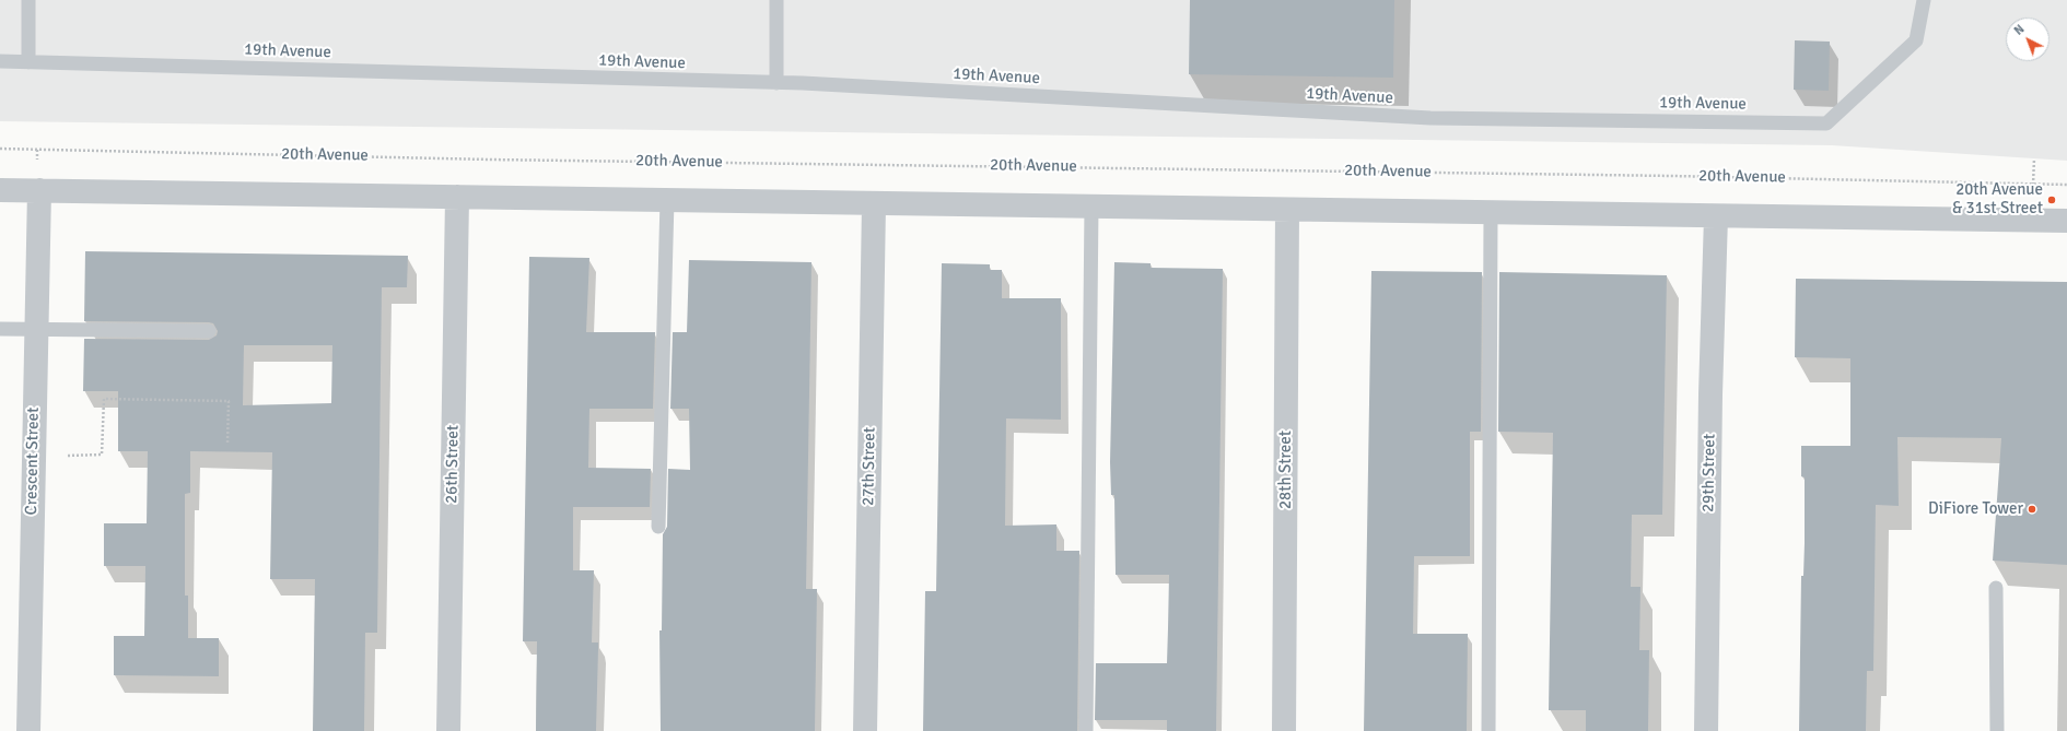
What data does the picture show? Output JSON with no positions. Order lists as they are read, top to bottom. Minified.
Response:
{"streets":{"street":["Crescent Street","26th Street","27th Street","28th Street","29th Street"],"lane":["19th Avenue"],"path":["20th Avenue"]},"places":["20th Avenue & 31st Street","DiFiore Tower"],"north":"top left"}
